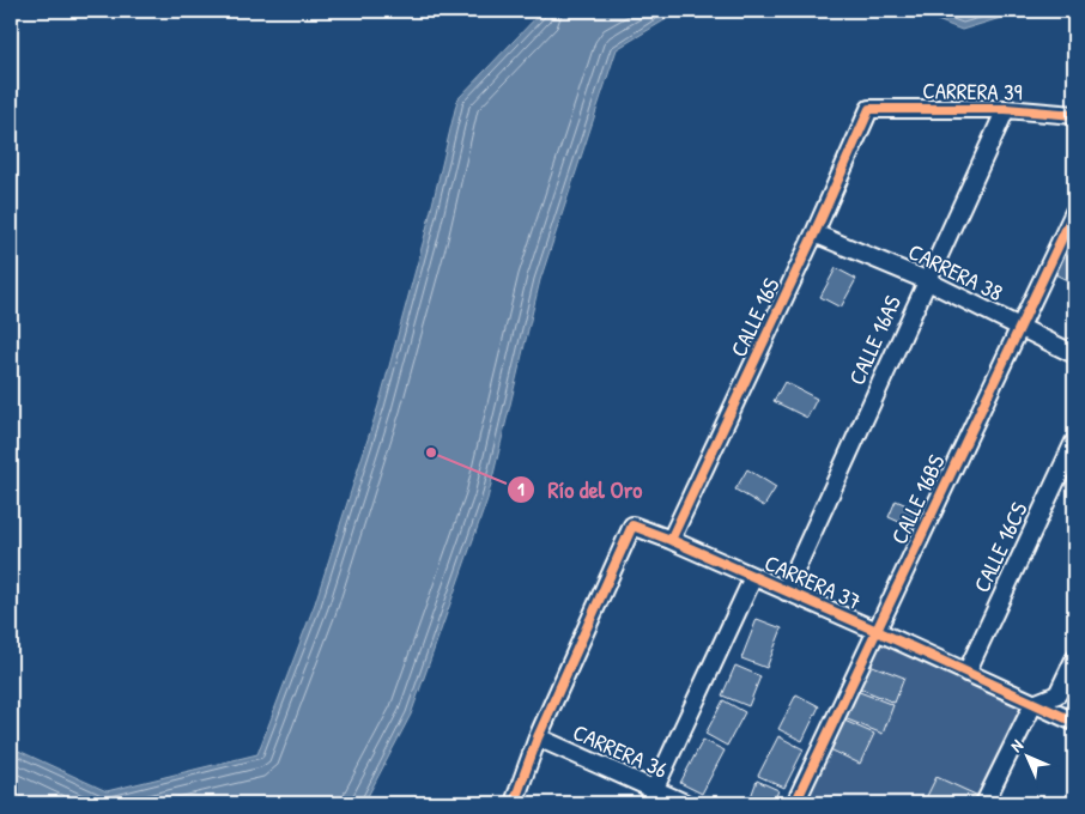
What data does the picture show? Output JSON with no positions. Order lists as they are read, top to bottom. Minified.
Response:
{"streets":{"street":["CARRERA 39","CARRERA 38","CALLE 16S","CALLE 16AS","CALLE 16BS","CALLE 16CS","CARRERA 37","CARRERA 36"]},"crossings":[["CARRERA 39","CALLE 16S"],["CARRERA 39","CALLE 16AS"],["CARRERA 38","CALLE 16S"],["CARRERA 38","CALLE 16AS"],["CARRERA 38","CALLE 16BS"],["CALLE 16S","CARRERA 37"],["CALLE 16AS","CARRERA 37"],["CALLE 16BS","CARRERA 37"],["CALLE 16CS","CARRERA 37"],["CARRERA 37","CARRERA 36"]],"places":["Río del Oro"],"north":"top left"}
